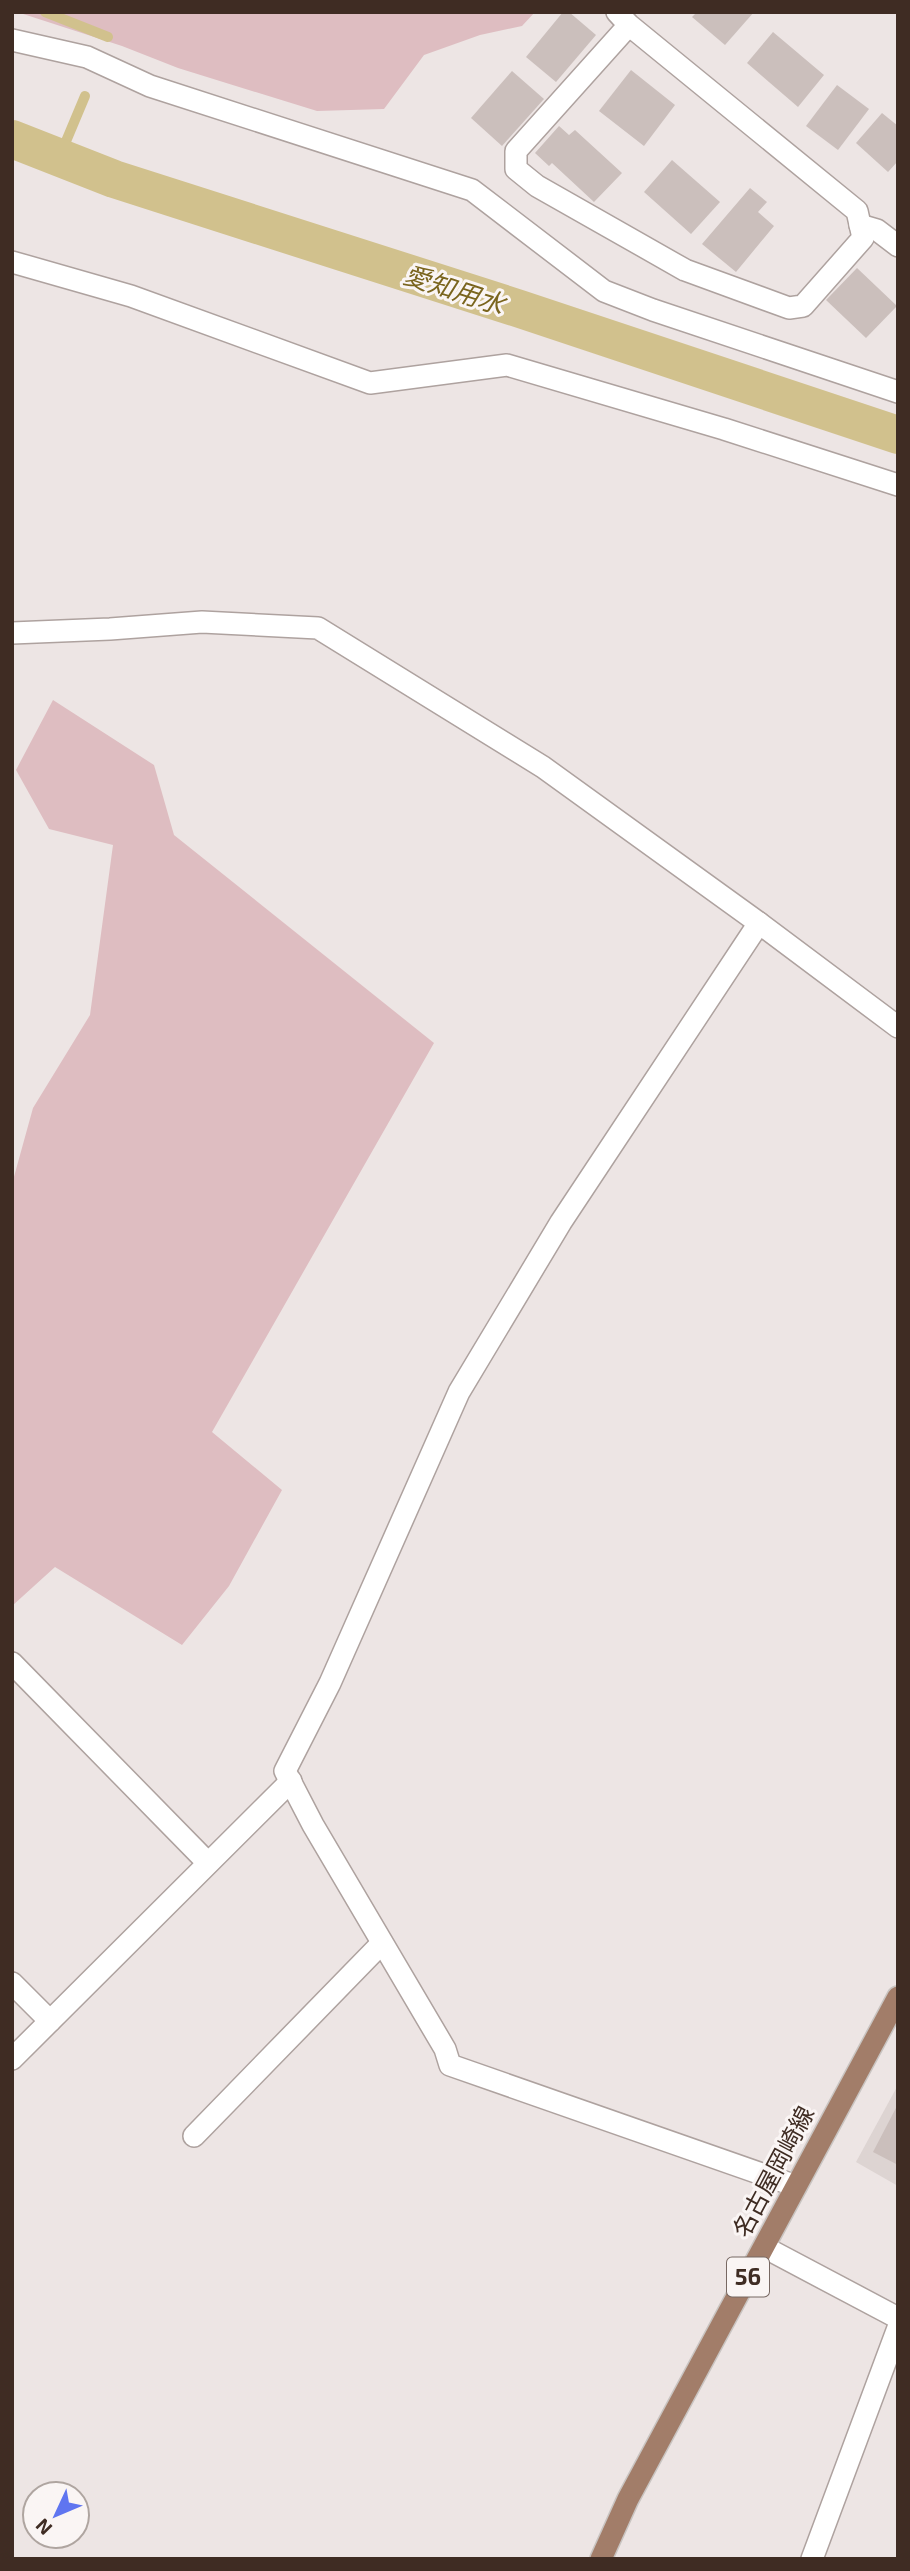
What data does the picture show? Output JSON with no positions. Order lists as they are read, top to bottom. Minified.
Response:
{"streets":{"main road":["名古屋岡崎線","56"]},"water":["愛知用水"],"north":"bottom left"}
